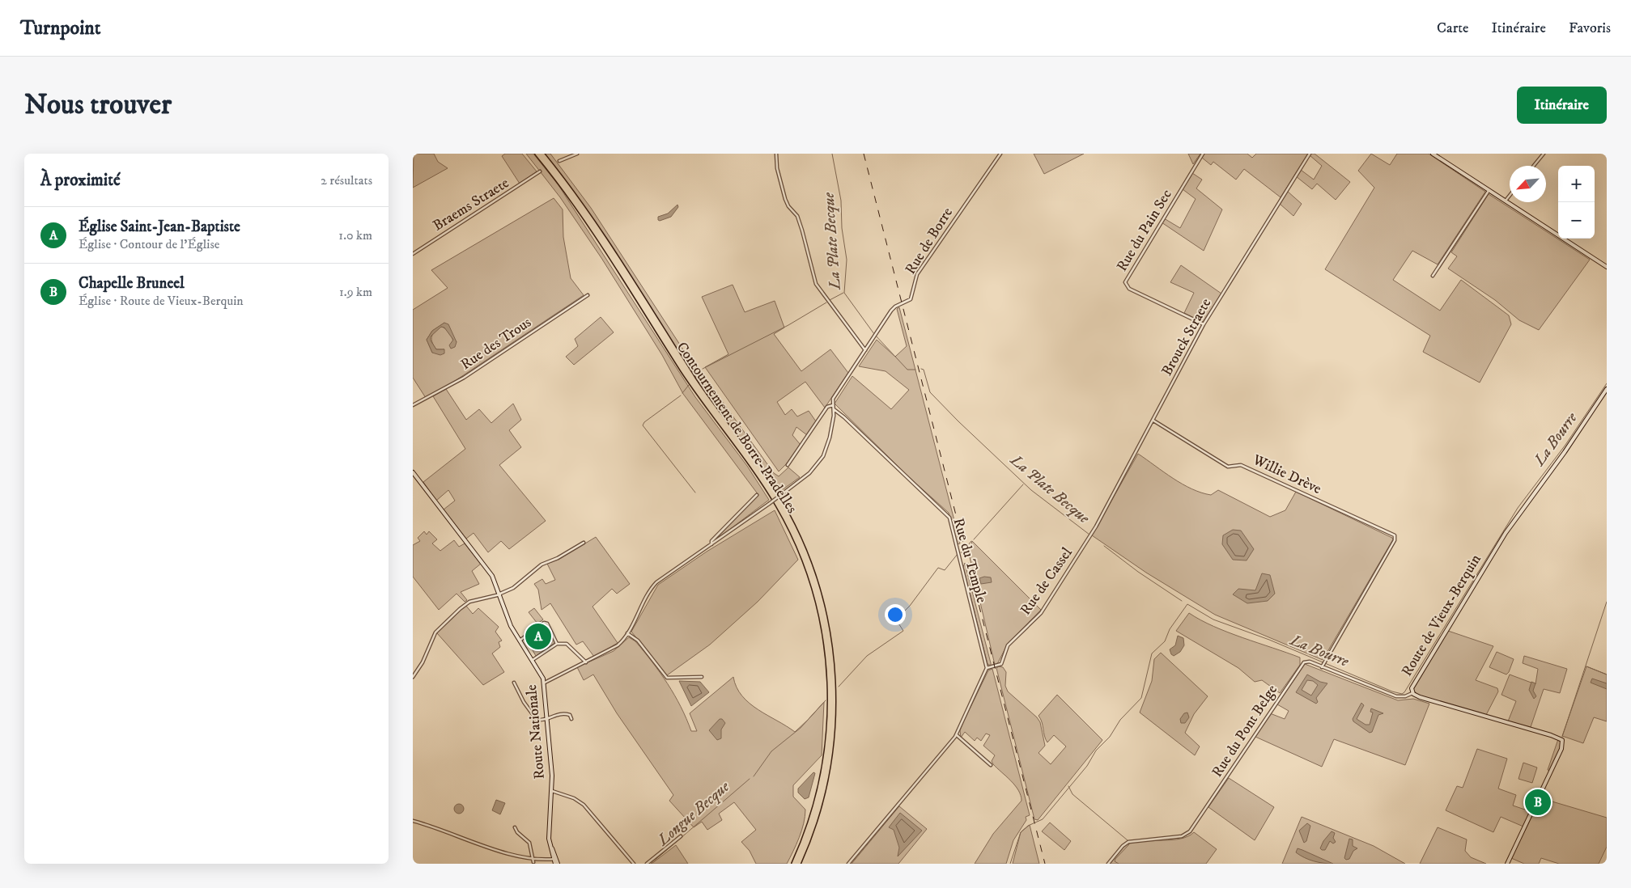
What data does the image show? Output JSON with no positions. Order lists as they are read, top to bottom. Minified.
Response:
{"streets":{"highway":["Contournement de Borre-Pradelles"],"street":["Braems Straete","Rue du Pain Sec","Rue de Borre","Brouck Straete","Rue des Trous","Willie Drève","Rue du Temple","Rue de Cassel","Route de Vieux-Berquin","Rue du Pont Belge","Route Nationale"]},"crossings":[["Rue du Pain Sec","Brouck Straete"],["Brouck Straete","Willie Drève"],["Brouck Straete","Rue de Cassel"],["Willie Drève","Rue du Pont Belge"],["Rue du Temple","Rue de Cassel"],["Route de Vieux-Berquin","Rue du Pont Belge"]],"water":["La Plate Becque","La Bourre","Longue Becque"],"north":"bottom left","page":{"header":"Turnpoint","nav":["Carte","Itinéraire","Favoris"],"buttons":"Itinéraire","title":"Nous trouver","heading":["À proximité","2 résultats"],"map_buttons":["+","−"],"list":[{"mark":"A","name":"Église Saint-Jean-Baptiste","note":"Église · Contour de l'Église","value":"1.0 km"},{"mark":"B","name":"Chapelle Bruneel","note":"Église · Route de Vieux-Berquin","value":"1.9 km"}],"pins":["A","B"]}}
